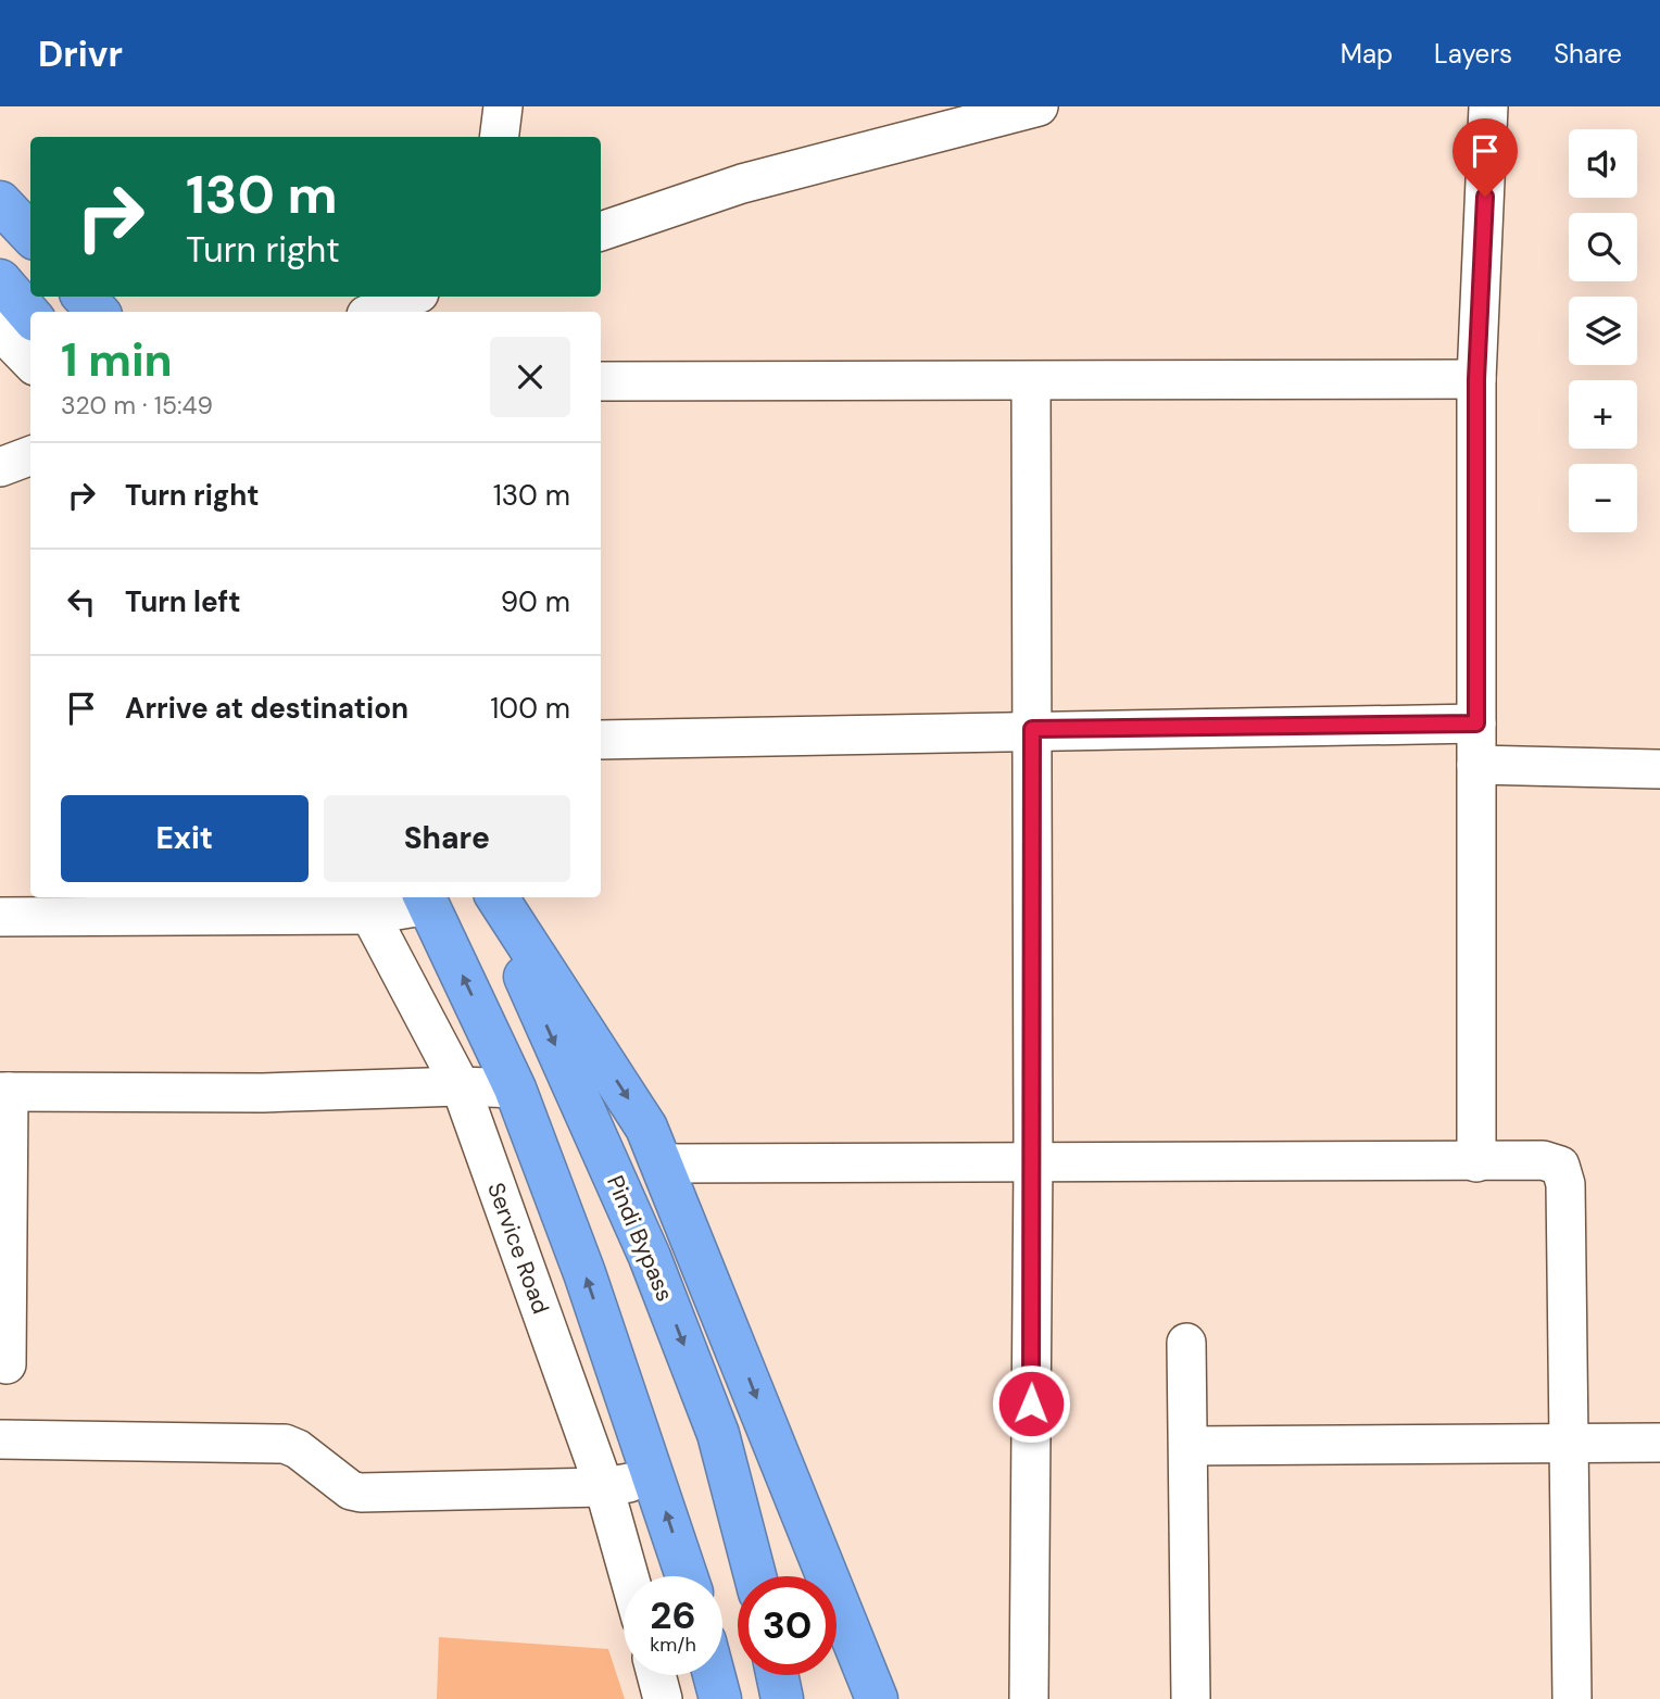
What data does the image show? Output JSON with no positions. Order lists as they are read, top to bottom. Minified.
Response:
{"streets":{"highway":["Pindi Bypass"],"street":["Service Road"]},"page":{"header":"Drivr","nav":["Map","Layers","Share"],"map_buttons":["+","−"],"turn":["130 m","Turn right"],"heading":["1 min","320 m · 15:49"],"list":[{"name":"Turn right","value":"130 m"},{"name":"Turn left","value":"90 m"},{"name":"Arrive at destination","value":"100 m"}],"buttons":["Exit","Share"],"speed":"26 km/h","limit":"30"}}
